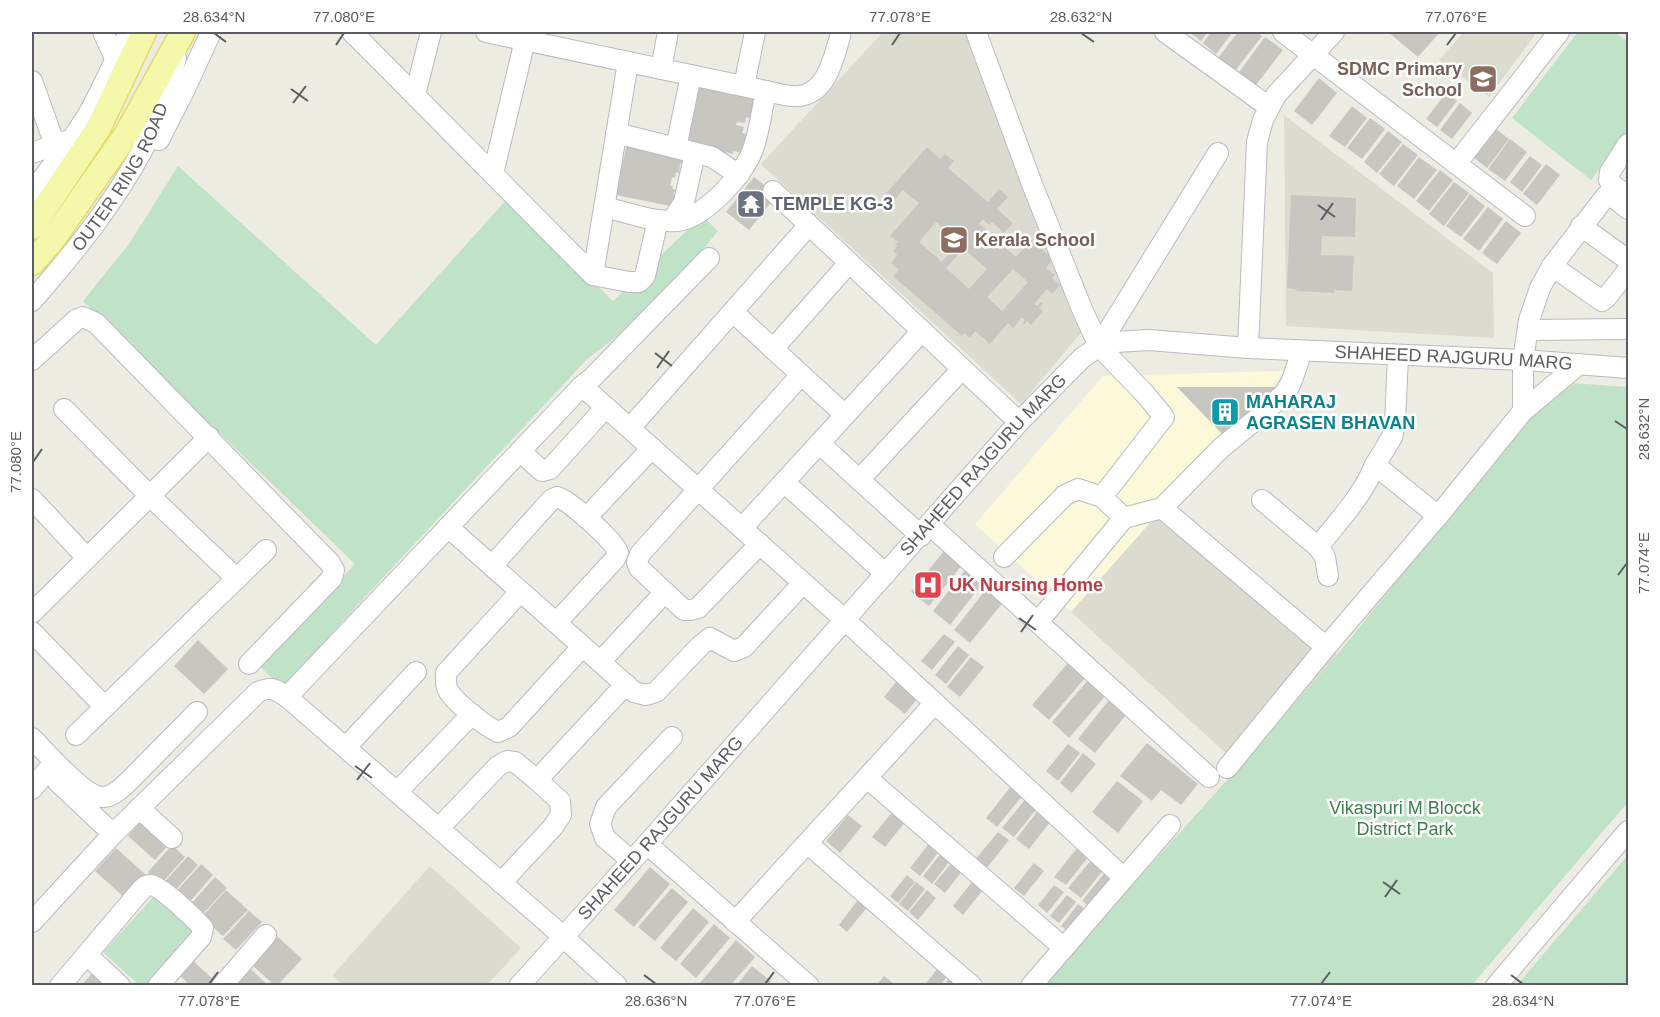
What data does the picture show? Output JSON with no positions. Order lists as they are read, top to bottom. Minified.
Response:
{"streets":{"main road":["OUTER RING ROAD"],"street":["SHAHEED RAJGURU MARG"]},"parks":["Vikaspuri M Blocck District Park"],"places":{"school or university":["SDMC Primary School","Kerala School"],"temple":["TEMPLE KG-3"],"building":["MAHARAJ AGRASEN BHAVAN"],"hospital":["UK Nursing Home"]},"coordinates":["28.634°N","77.080°E","77.078°E","28.632°N","77.076°E","77.074°E","28.636°N"]}
